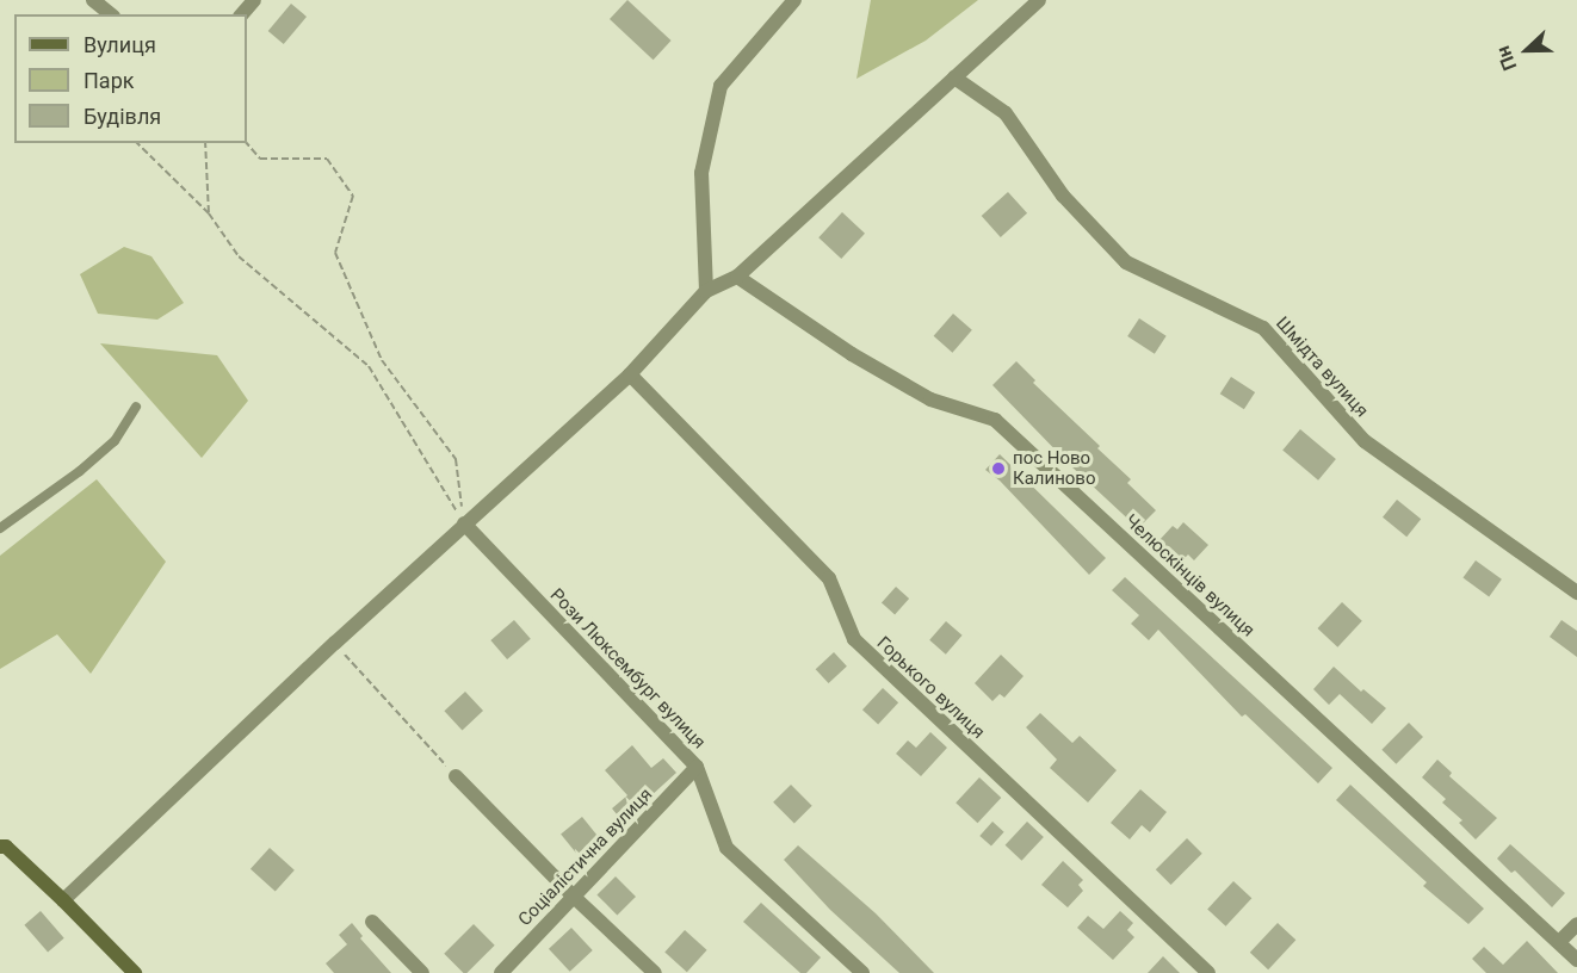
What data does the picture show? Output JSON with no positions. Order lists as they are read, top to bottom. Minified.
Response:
{"streets":{"street":["Шмідта вулиця","Челюскінців вулиця","Рози Люксембург вулиця","Горького вулиця","Соціалістична вулиця"]},"crossings":[["Рози Люксембург вулиця","Соціалістична вулиця"]],"places":["пос Ново Калиново"],"legend":["Вулиця","Парк","Будівля"],"north":"left"}
